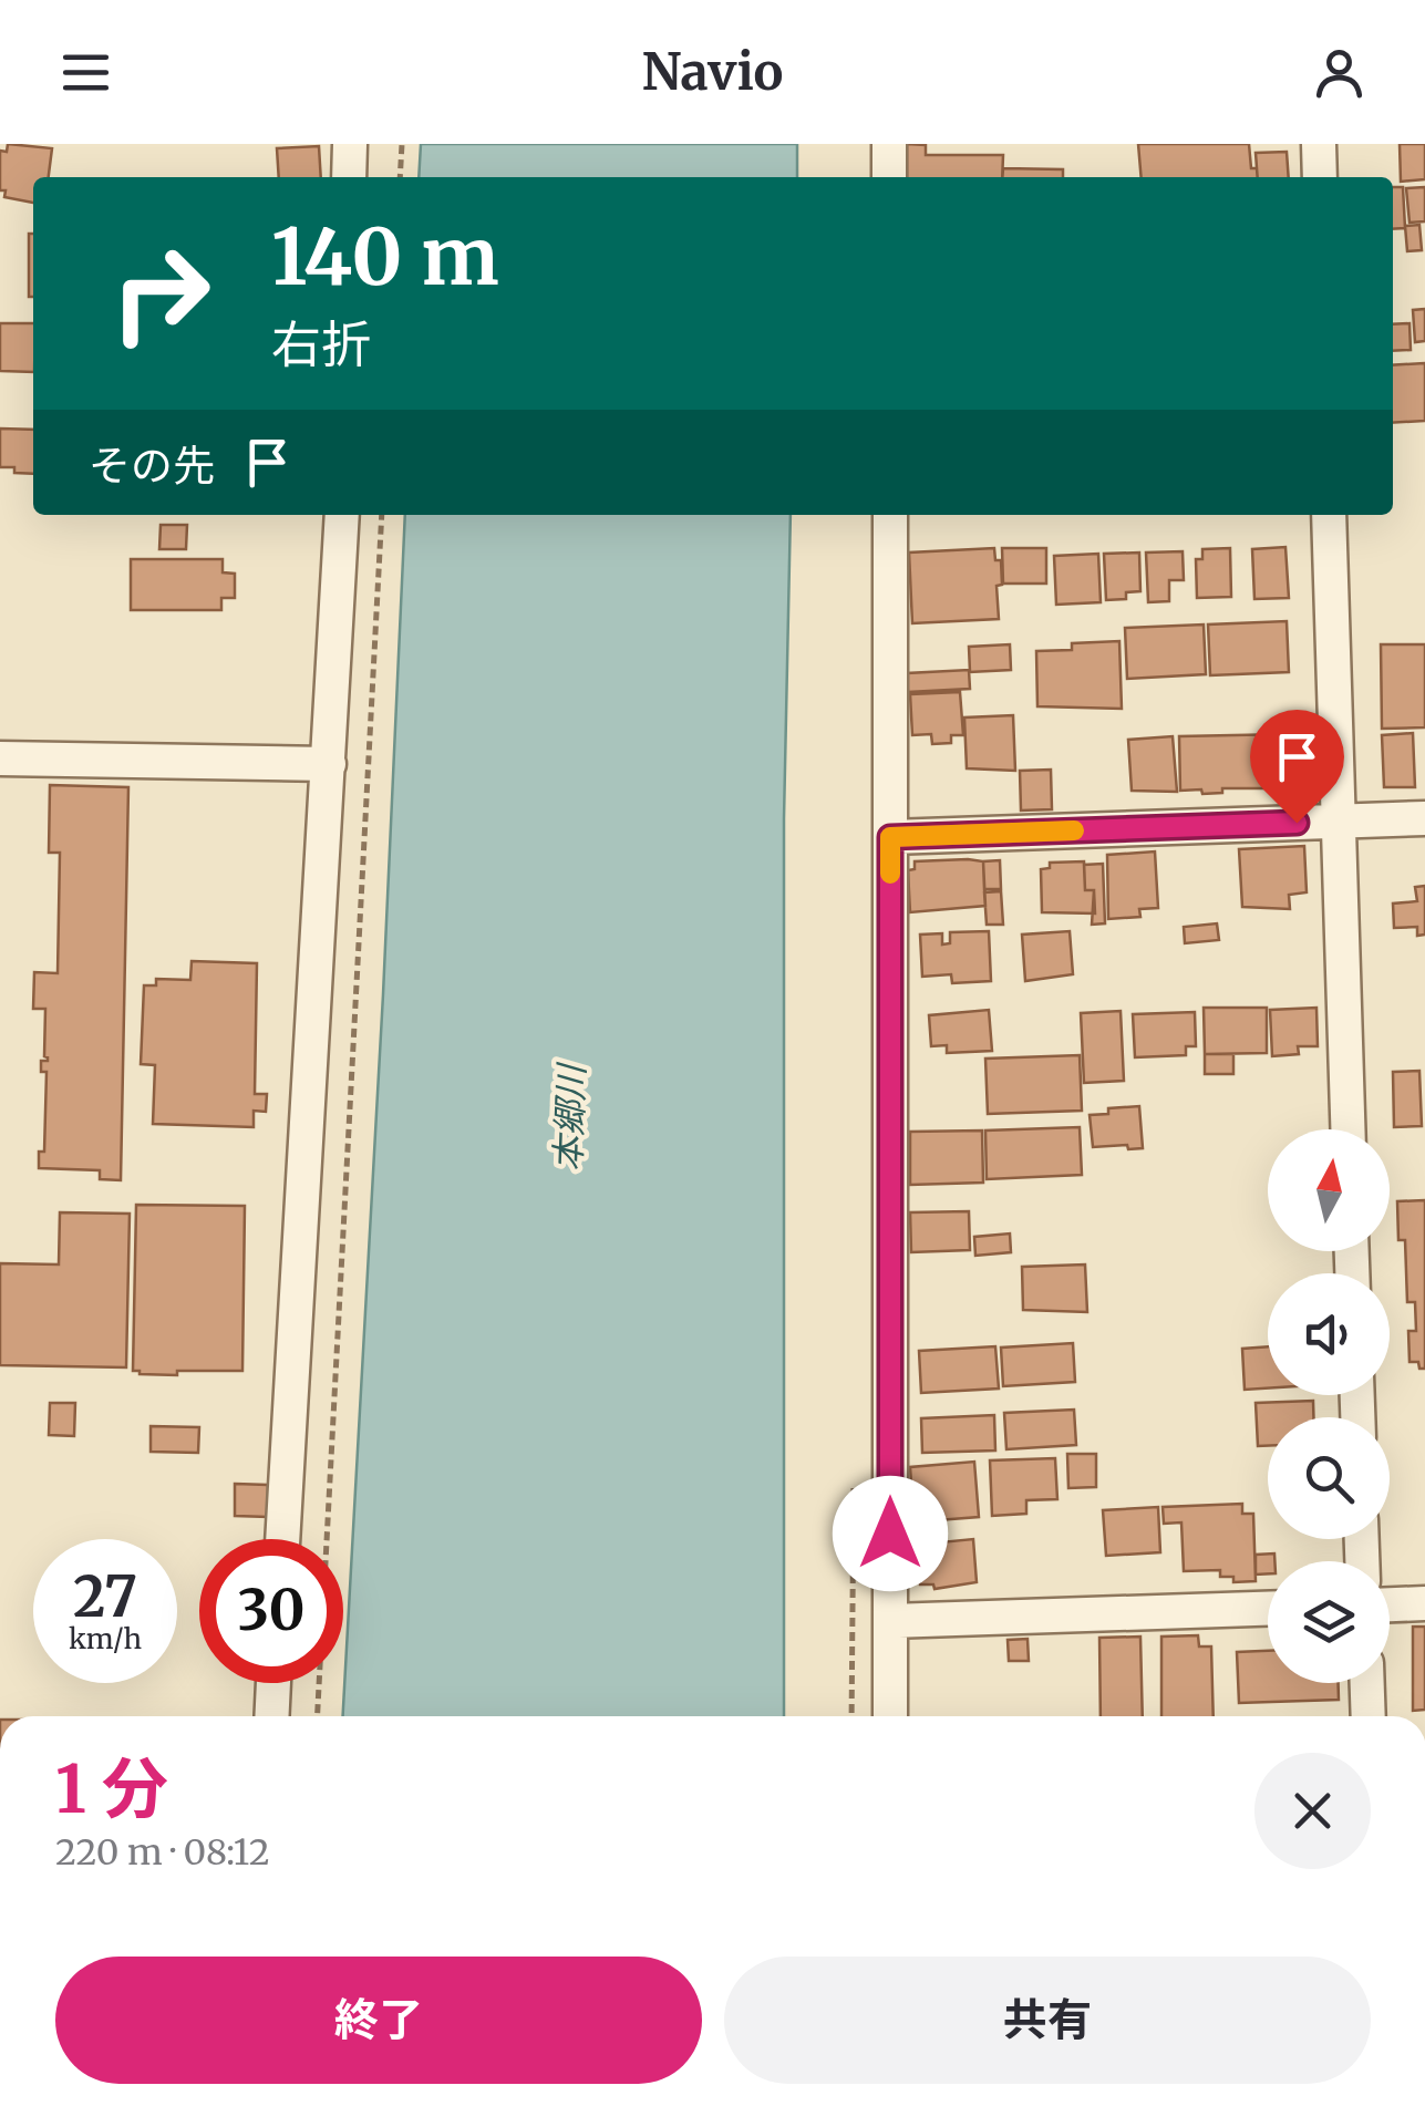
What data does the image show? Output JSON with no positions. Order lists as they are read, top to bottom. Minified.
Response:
{"water":["本郷川"],"north":"top","page":{"header":"Navio","turn":["140 m","右折"],"then":"その先","speed":"27 km/h","limit":"30","heading":["1 分","220 m · 08:12"],"buttons":["終了","共有"]}}
